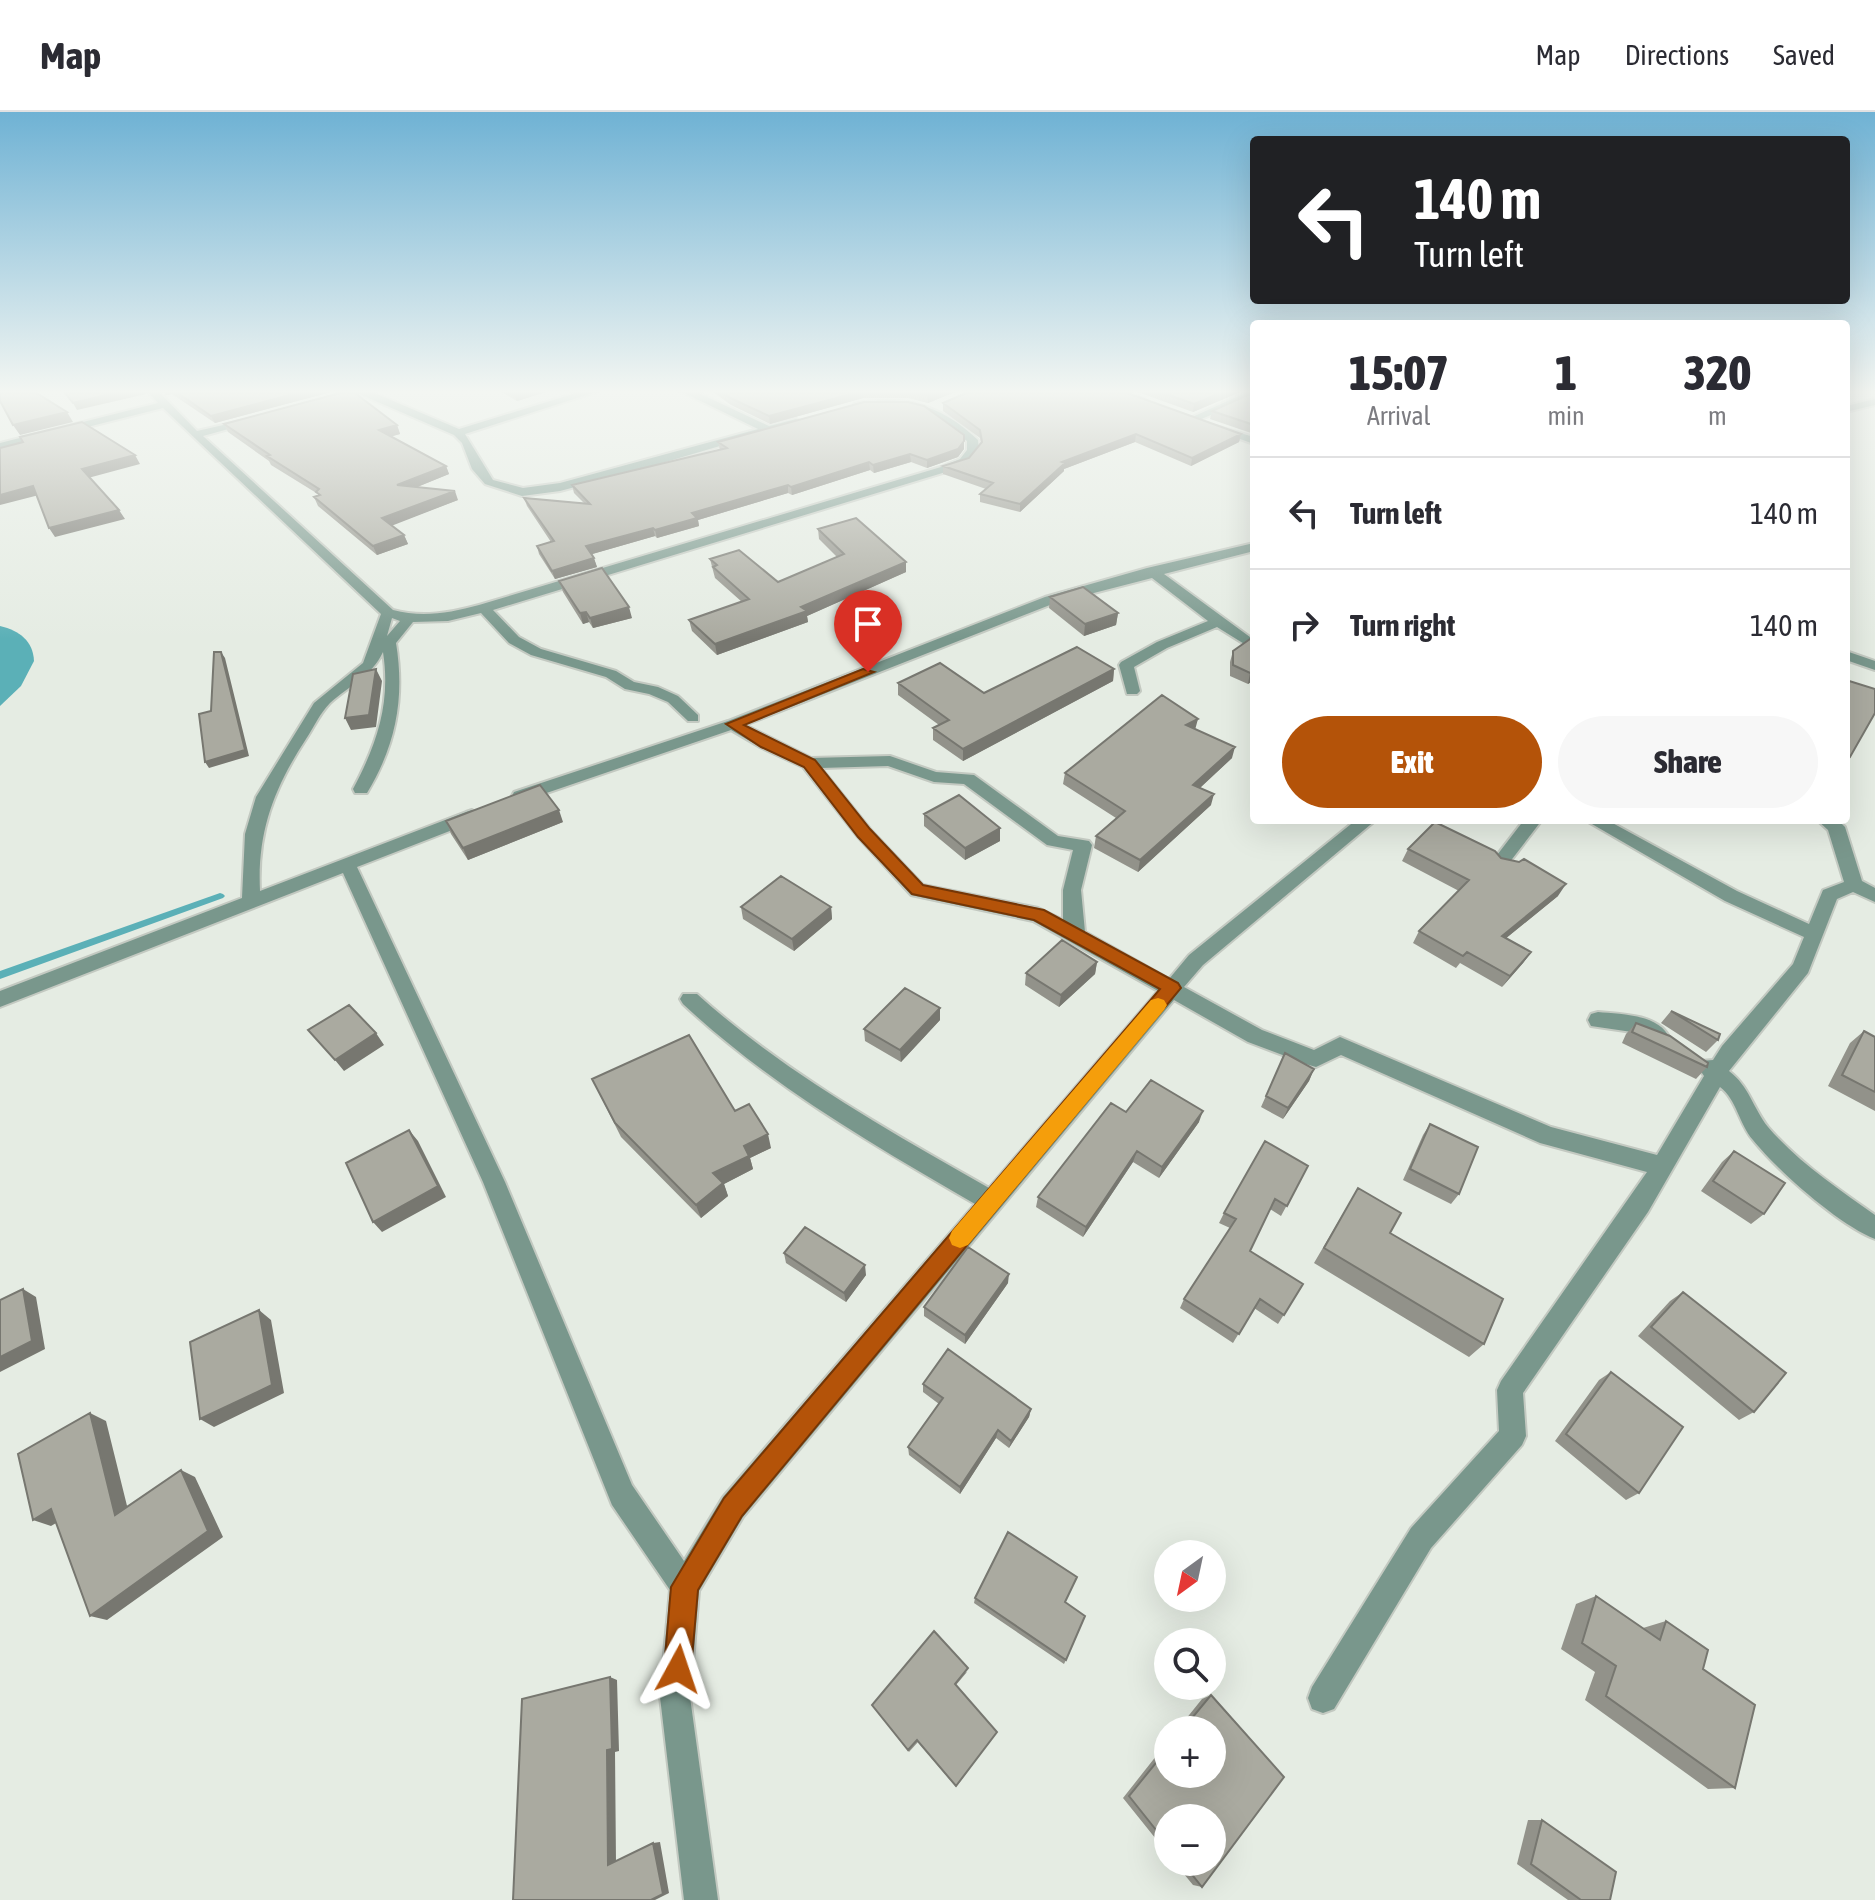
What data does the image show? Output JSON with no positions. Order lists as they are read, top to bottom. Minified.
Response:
{"north":"bottom left","page":{"header":"Map","nav":["Map","Directions","Saved"],"turn":["140 m","Turn left"],"eta":["15:07","Arrival","1","min","320","m"],"list":[{"name":"Turn left","value":"140 m"},{"name":"Turn right","value":"140 m"}],"buttons":["Exit","Share"],"map_buttons":["+","−"]}}
